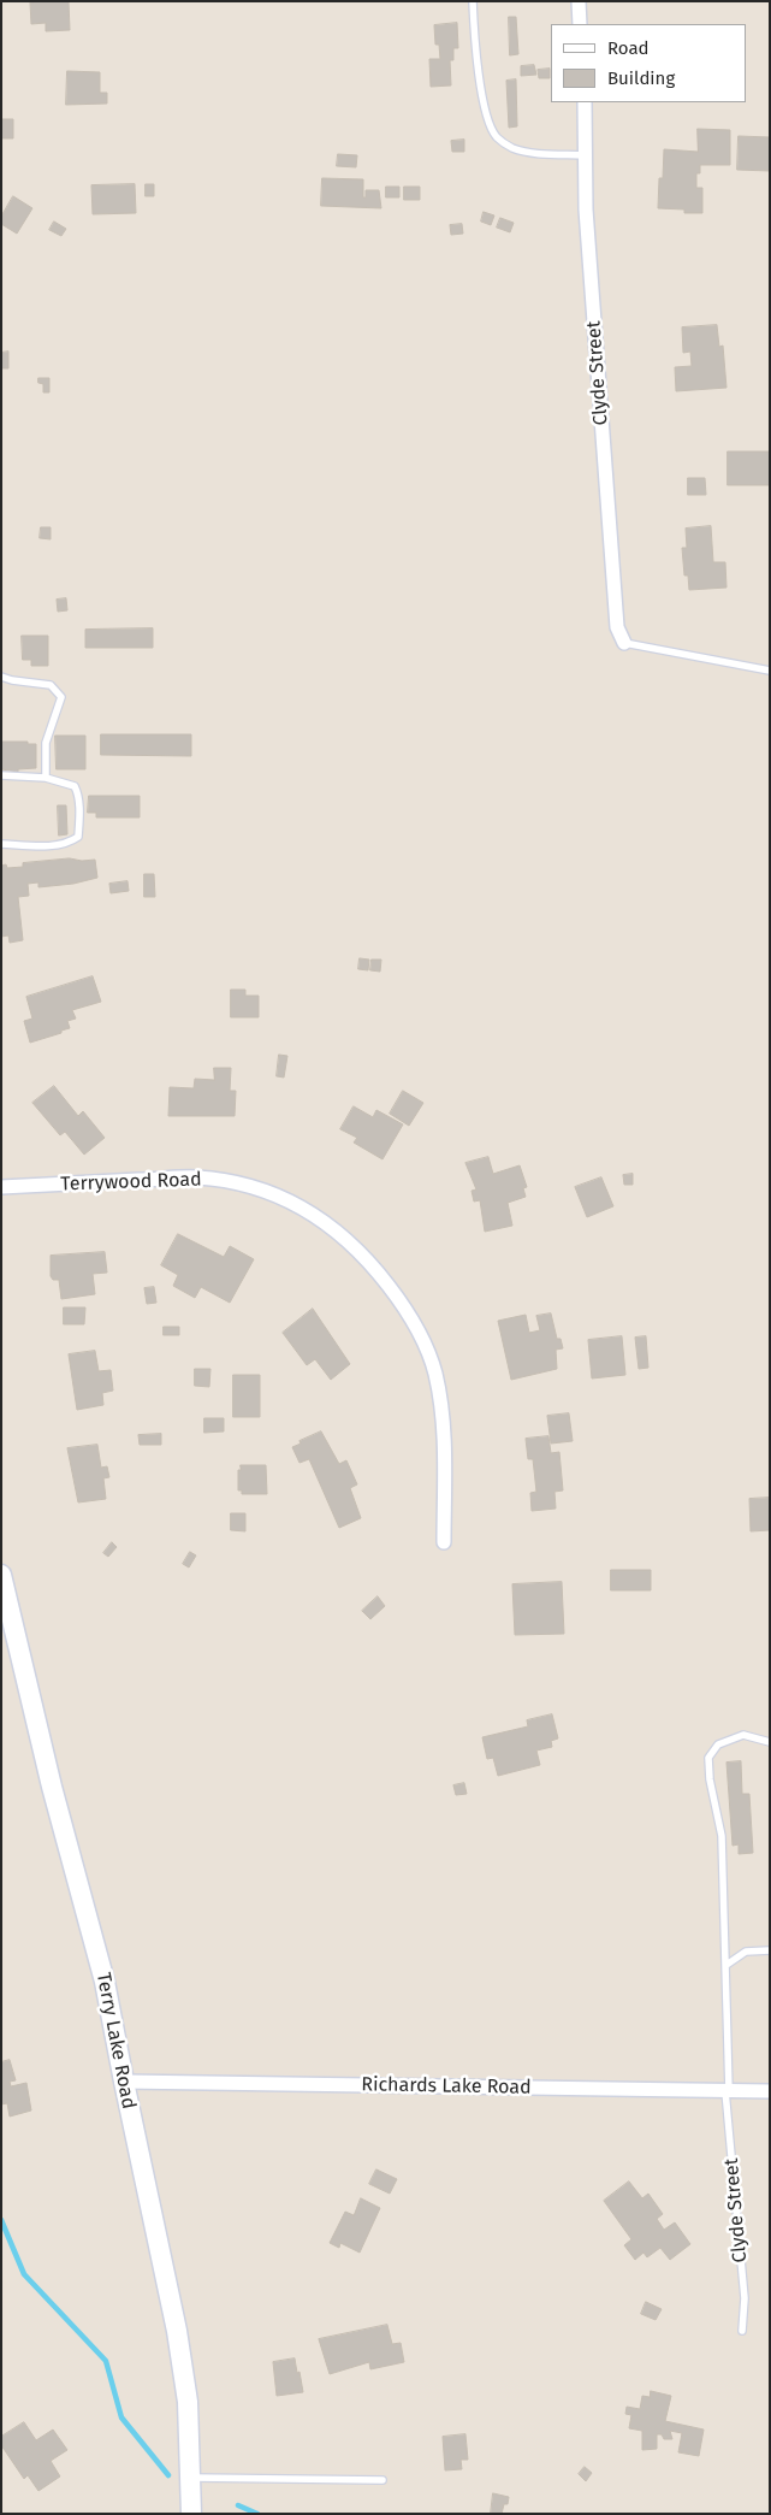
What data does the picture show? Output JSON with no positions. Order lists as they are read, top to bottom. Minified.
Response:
{"streets":{"main road":["Terry Lake Road"],"street":["Clyde Street","Terrywood Road","Richards Lake Road"]},"crossings":[["Clyde Street","Richards Lake Road"],["Terry Lake Road","Richards Lake Road"]],"legend":["Road","Building"]}
